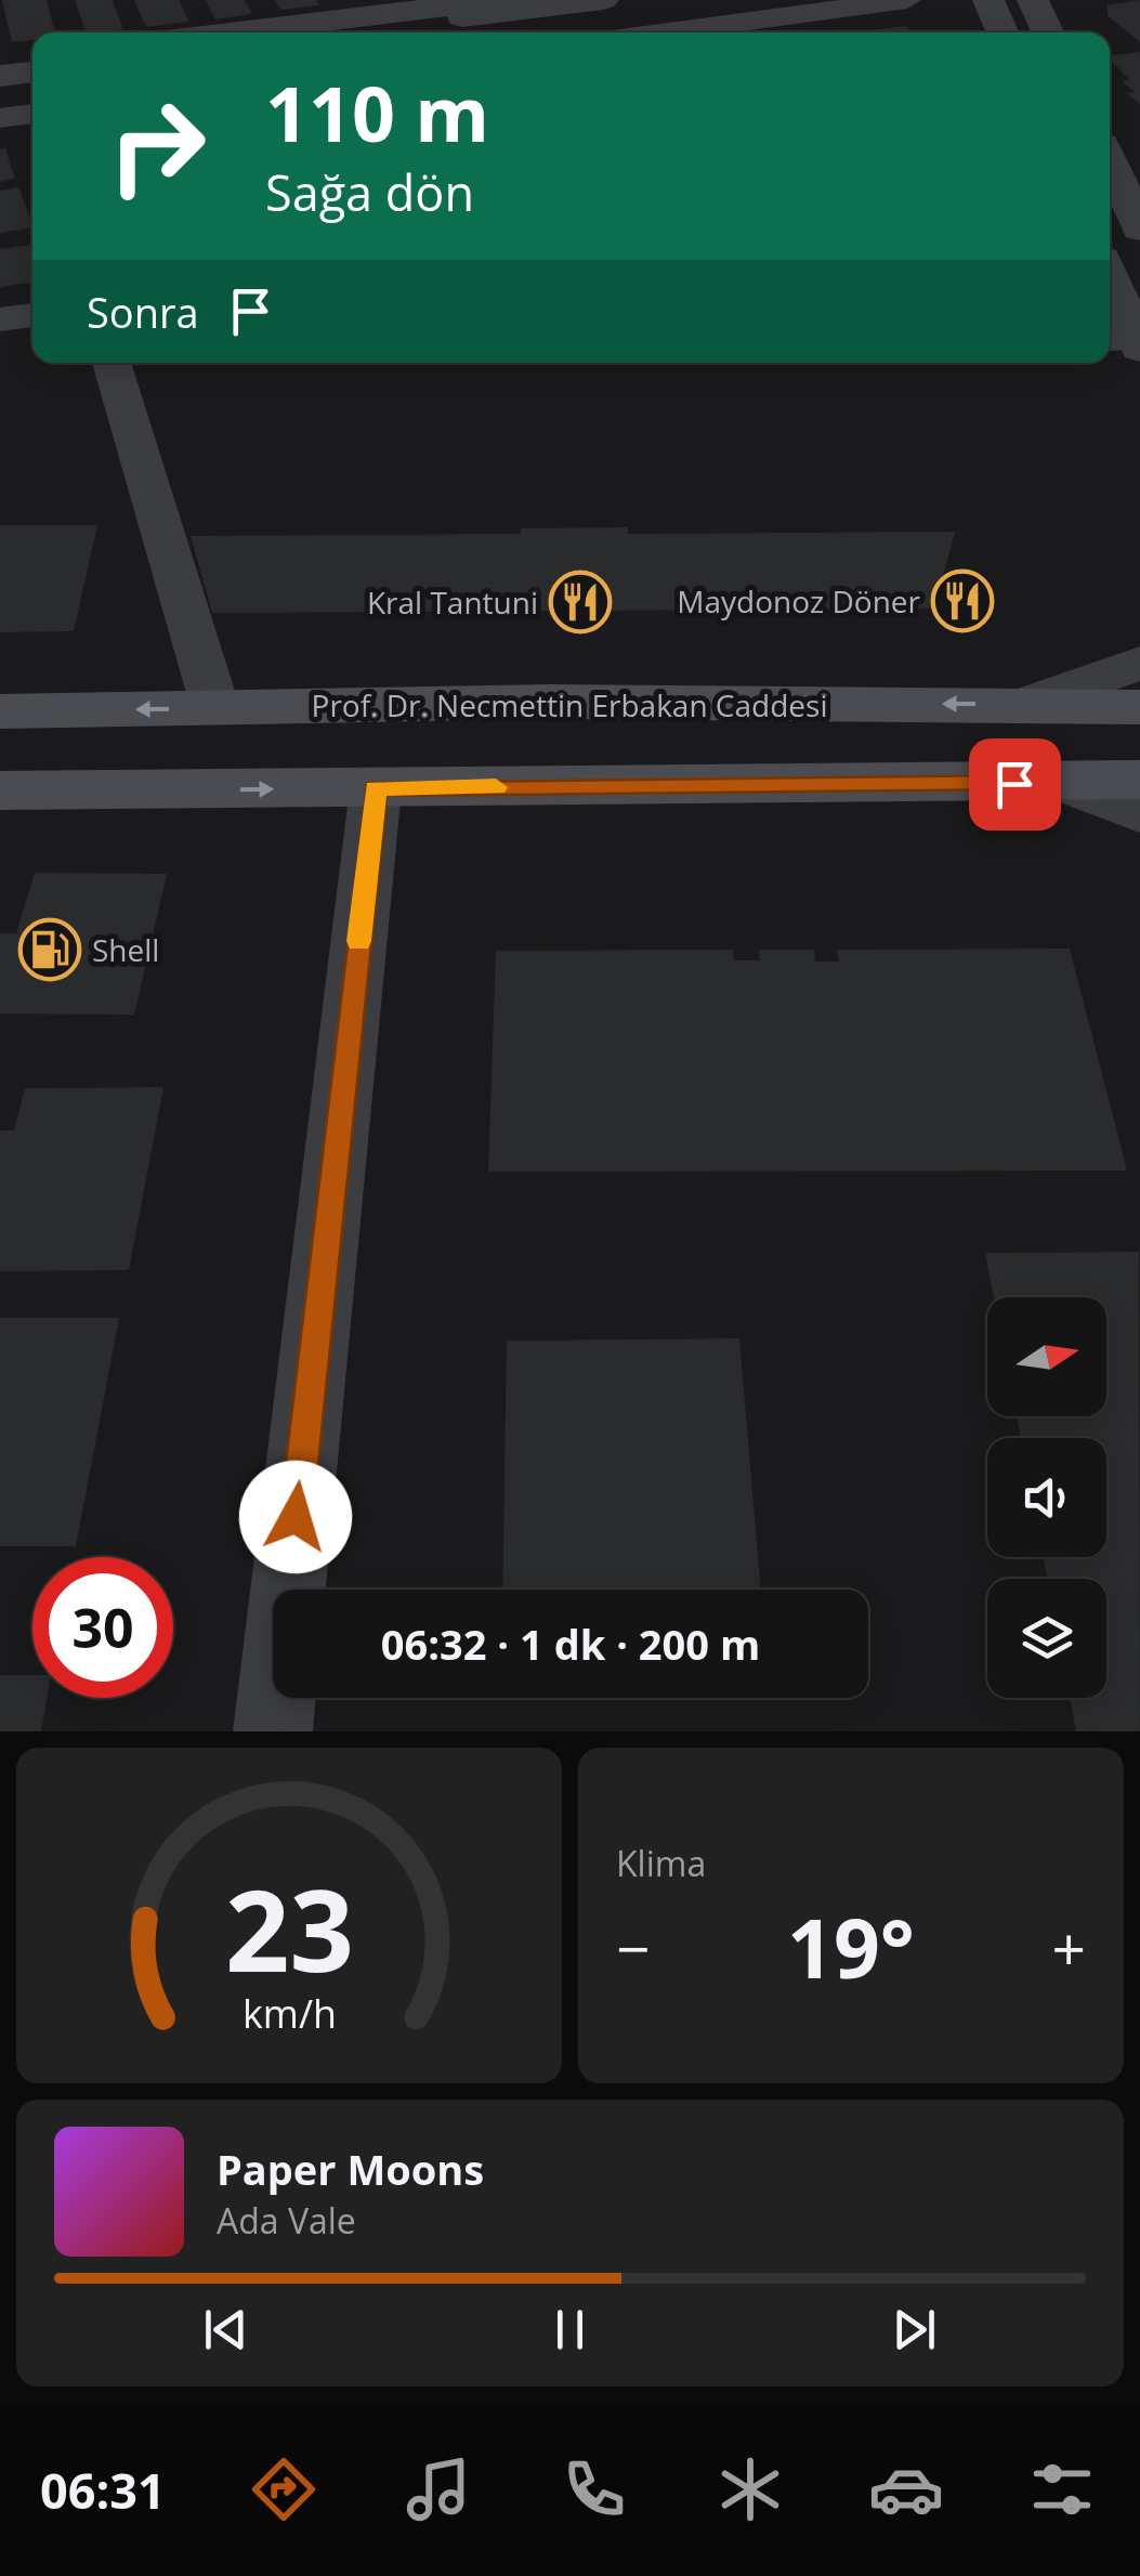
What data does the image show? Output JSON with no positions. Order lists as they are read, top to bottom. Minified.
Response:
{"streets":{"main road":["Prof. Dr. Necmettin Erbakan Caddesi"]},"places":{"restaurant":["Maydonoz Döner","Kral Tantuni"],"fuel station":["Shell"]},"north":"right","page":{"turn":["110 m","Sağa dön"],"then":"Sonra","limit":"30","trip":"06:32 · 1 dk · 200 m","tile":"Klima","heat":["−","19°","+"],"song":["Paper Moons","Ada Vale"],"tabs":"06:31","gauge":["23","km/h"]}}
